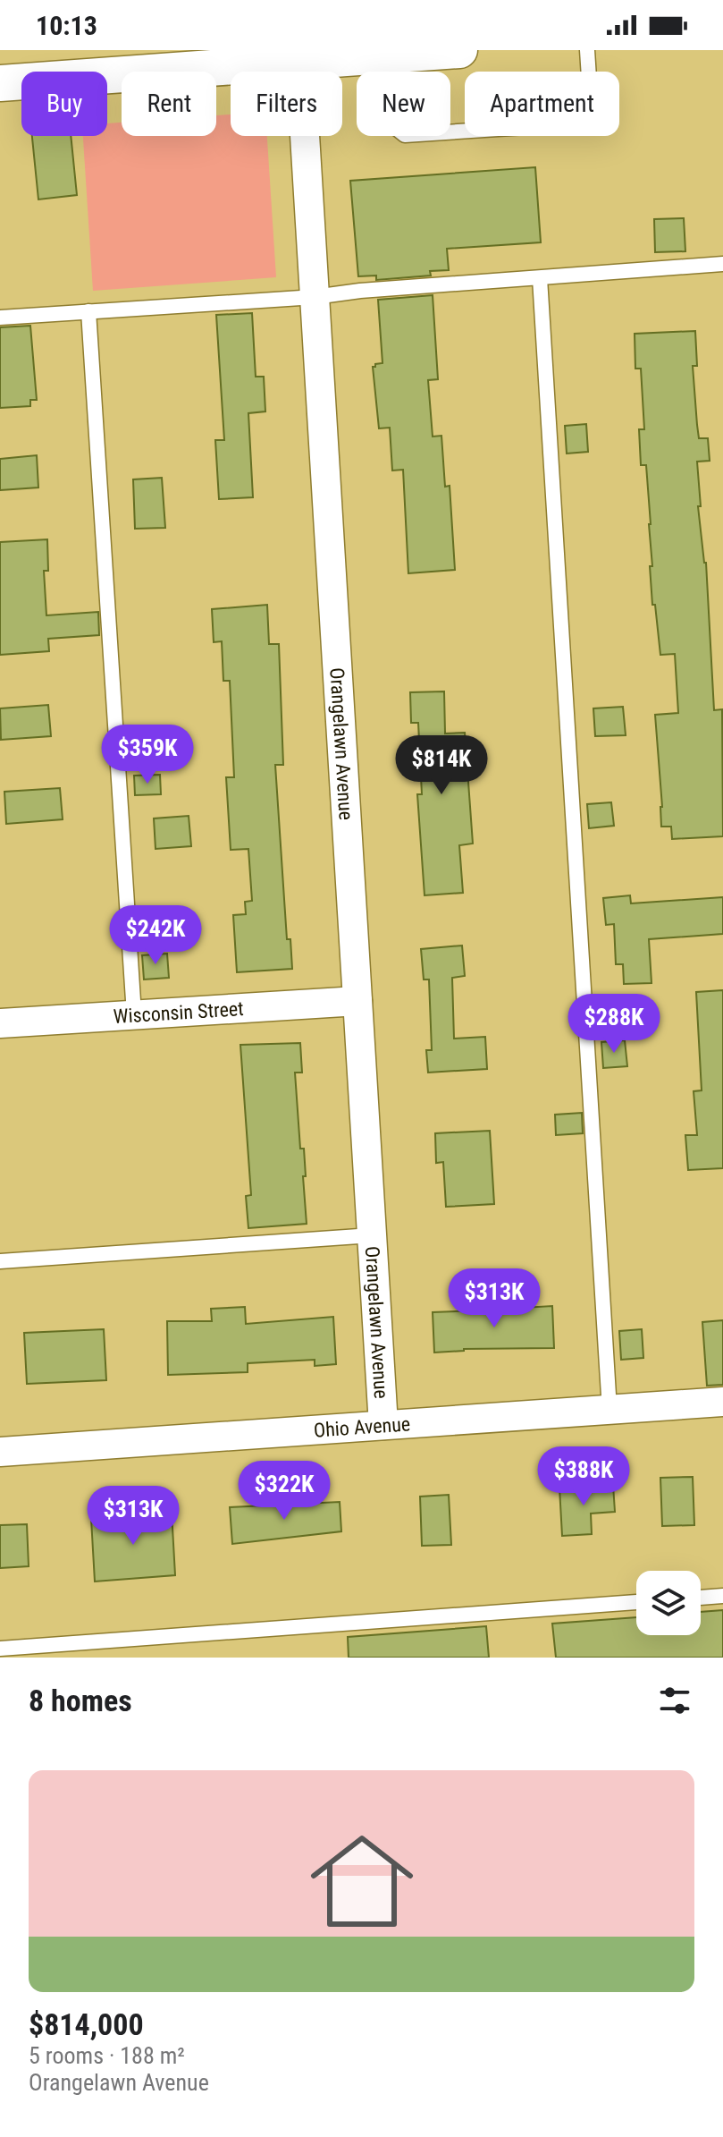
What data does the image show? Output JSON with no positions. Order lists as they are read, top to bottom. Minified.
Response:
{"streets":{"street":["Orangelawn Avenue","Wisconsin Street","Ohio Avenue"]},"crossings":[["Orangelawn Avenue","Wisconsin Street"],["Orangelawn Avenue","Ohio Avenue"]],"page":{"status":"10:13","chip":["Buy","Rent","Filters","New","Apartment"],"price":["$359K","$814K","$242K","$288K","$313K","$388K","$322K","$313K"],"heading":"8 homes","list":[{"name":"$814,000","note":"5 rooms · 188 m² · Orangelawn Avenue"}]}}
